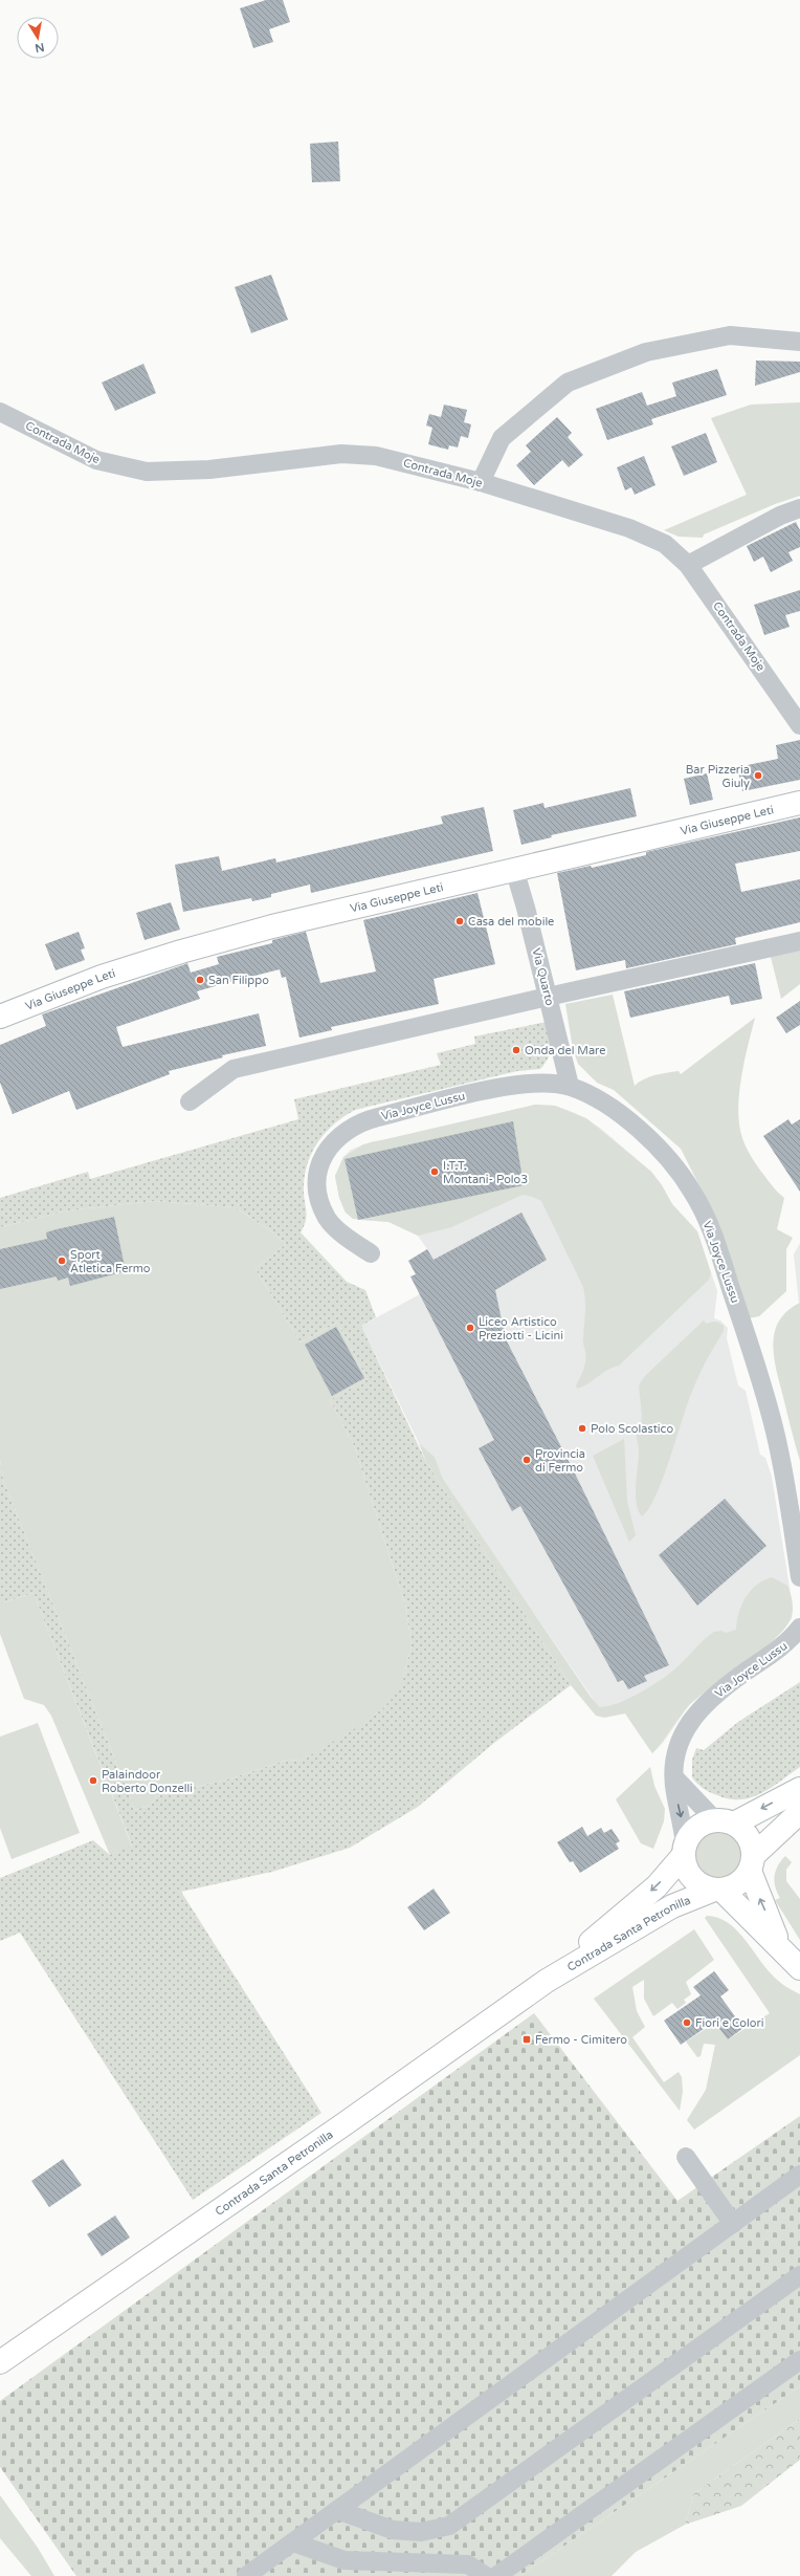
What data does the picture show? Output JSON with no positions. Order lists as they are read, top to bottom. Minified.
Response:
{"streets":{"main road":["Via Giuseppe Leti","Contrada Santa Petronilla"],"street":["Contrada Moje","Via Quarto","Via Joyce Lussu"]},"crossings":[["Via Giuseppe Leti","Via Quarto"],["Via Quarto","Via Joyce Lussu"],["Via Joyce Lussu","Contrada Santa Petronilla"]],"places":{"other":["Bar Pizzeria Giuly","Casa del mobile","San Filippo","Onda del Mare","I.T.T. Montani- Polo3","Sport Atletica Fermo","Liceo Artistico Preziotti - Licini","Polo Scolastico","Provincia di Fermo","Palaindoor Roberto Donzelli","Fiori e Colori"],"transit":["Fermo - Cimitero"]},"north":"bottom"}
